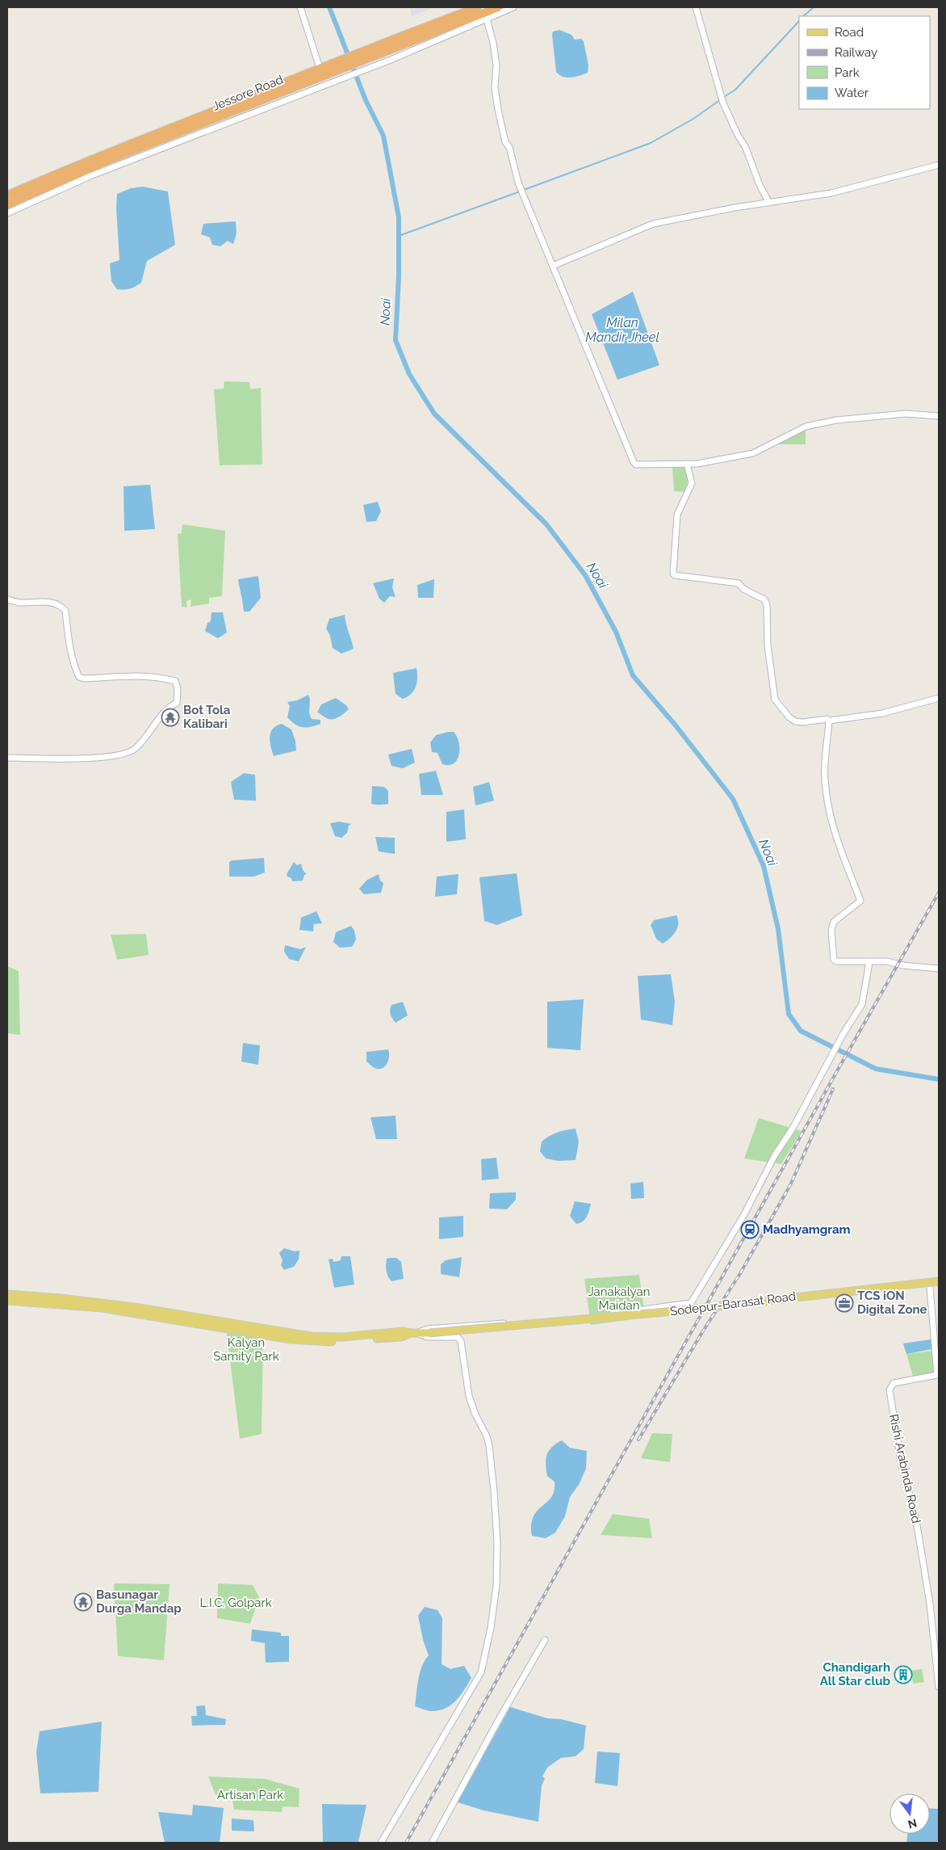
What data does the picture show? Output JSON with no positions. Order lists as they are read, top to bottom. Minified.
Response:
{"streets":{"highway":["Jessore Road"],"main road":["Sodepur-Barasat Road"],"street":["Rishi Arabinda Road"]},"water":["Noai","Milan Mandir Jheel"],"parks":["Janakalyan Maidan","Kalyan Samity Park","L.I.C. Golpark","Artisan Park"],"places":{"temple":["Bot Tola Kalibari","Basunagar Durga Mandap"],"station":["Madhyamgram"],"office":["TCS iON Digital Zone"],"building":["Chandigarh All Star club"]},"legend":["Road","Railway","Park","Water"],"north":"bottom"}
